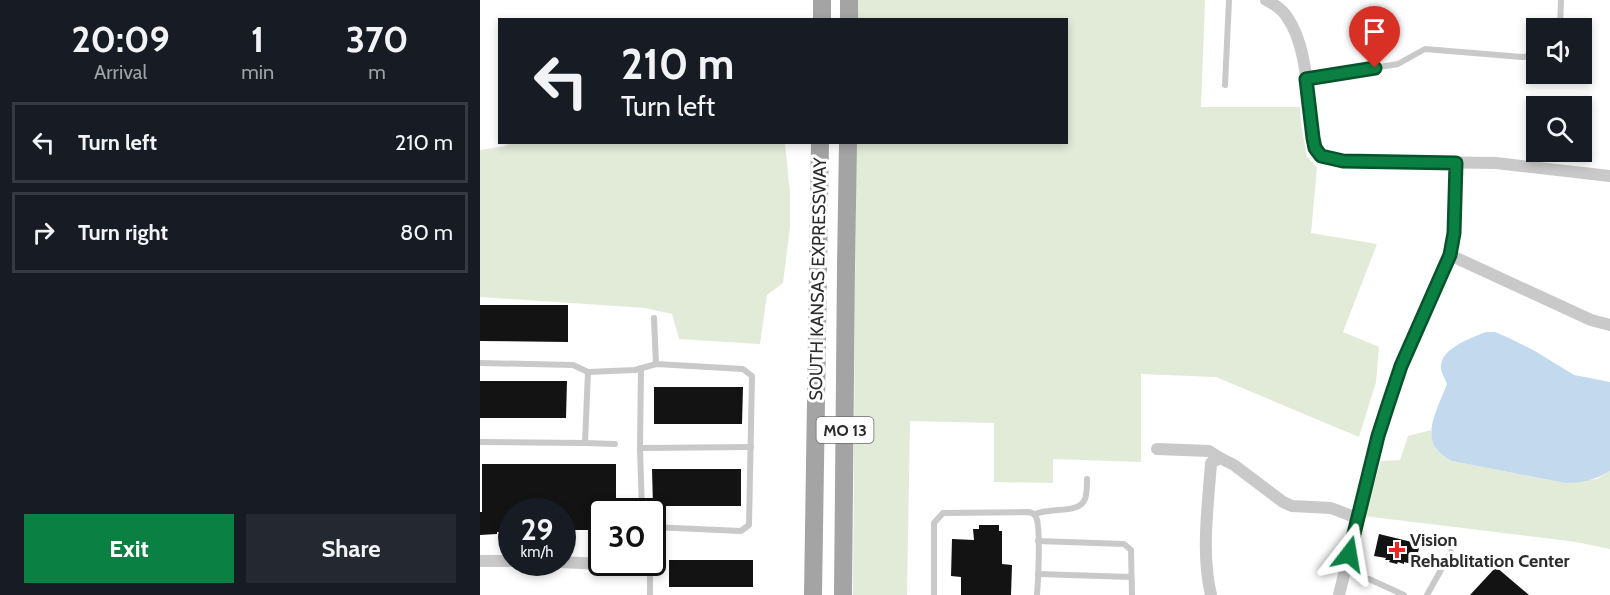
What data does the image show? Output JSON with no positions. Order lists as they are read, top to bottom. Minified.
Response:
{"streets":{"main road":["SOUTH KANSAS EXPRESSWAY","MO 13"]},"places":{"health":["Vision Rehablitation Center"]},"page":{"eta":["20:09","Arrival","1","min","370","m"],"turn":["210 m","Turn left"],"list":[{"name":"Turn left","value":"210 m"},{"name":"Turn right","value":"80 m"}],"speed":"29 km/h","limit":"30","buttons":["Exit","Share"]}}
